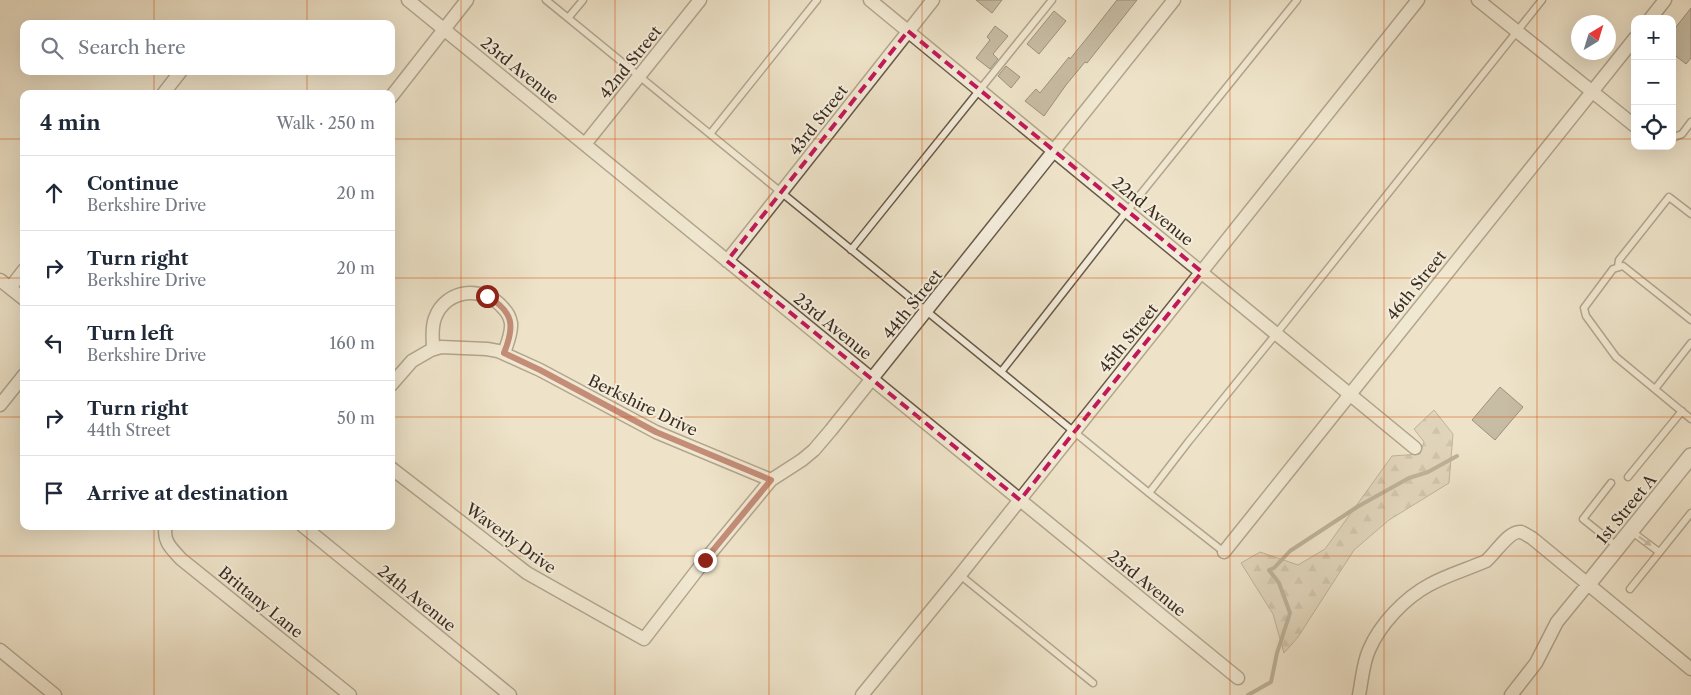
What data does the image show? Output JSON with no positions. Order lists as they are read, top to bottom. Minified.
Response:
{"streets":{"street":["42nd Street","23rd Avenue","43rd Street","22nd Avenue","46th Street","44th Street","45th Street","Berkshire Drive","1st Street A","Waverly Drive","24th Avenue","Brittany Lane"]},"crossings":[["42nd Street","23rd Avenue"],["23rd Avenue","43rd Street"],["23rd Avenue","44th Street"],["23rd Avenue","45th Street"],["43rd Street","22nd Avenue"],["22nd Avenue","46th Street"],["22nd Avenue","44th Street"],["22nd Avenue","45th Street"],["44th Street","Berkshire Drive"],["44th Street","Waverly Drive"]],"north":"top right","page":{"map_buttons":["+","−"],"search":"Search here","heading":["4 min","Walk · 250 m"],"list":[["Continue","Berkshire Drive","20 m"],["Turn right","Berkshire Drive","20 m"],["Turn left","Berkshire Drive","160 m"],["Turn right","44th Street","50 m"],"Arrive at destination"]}}
